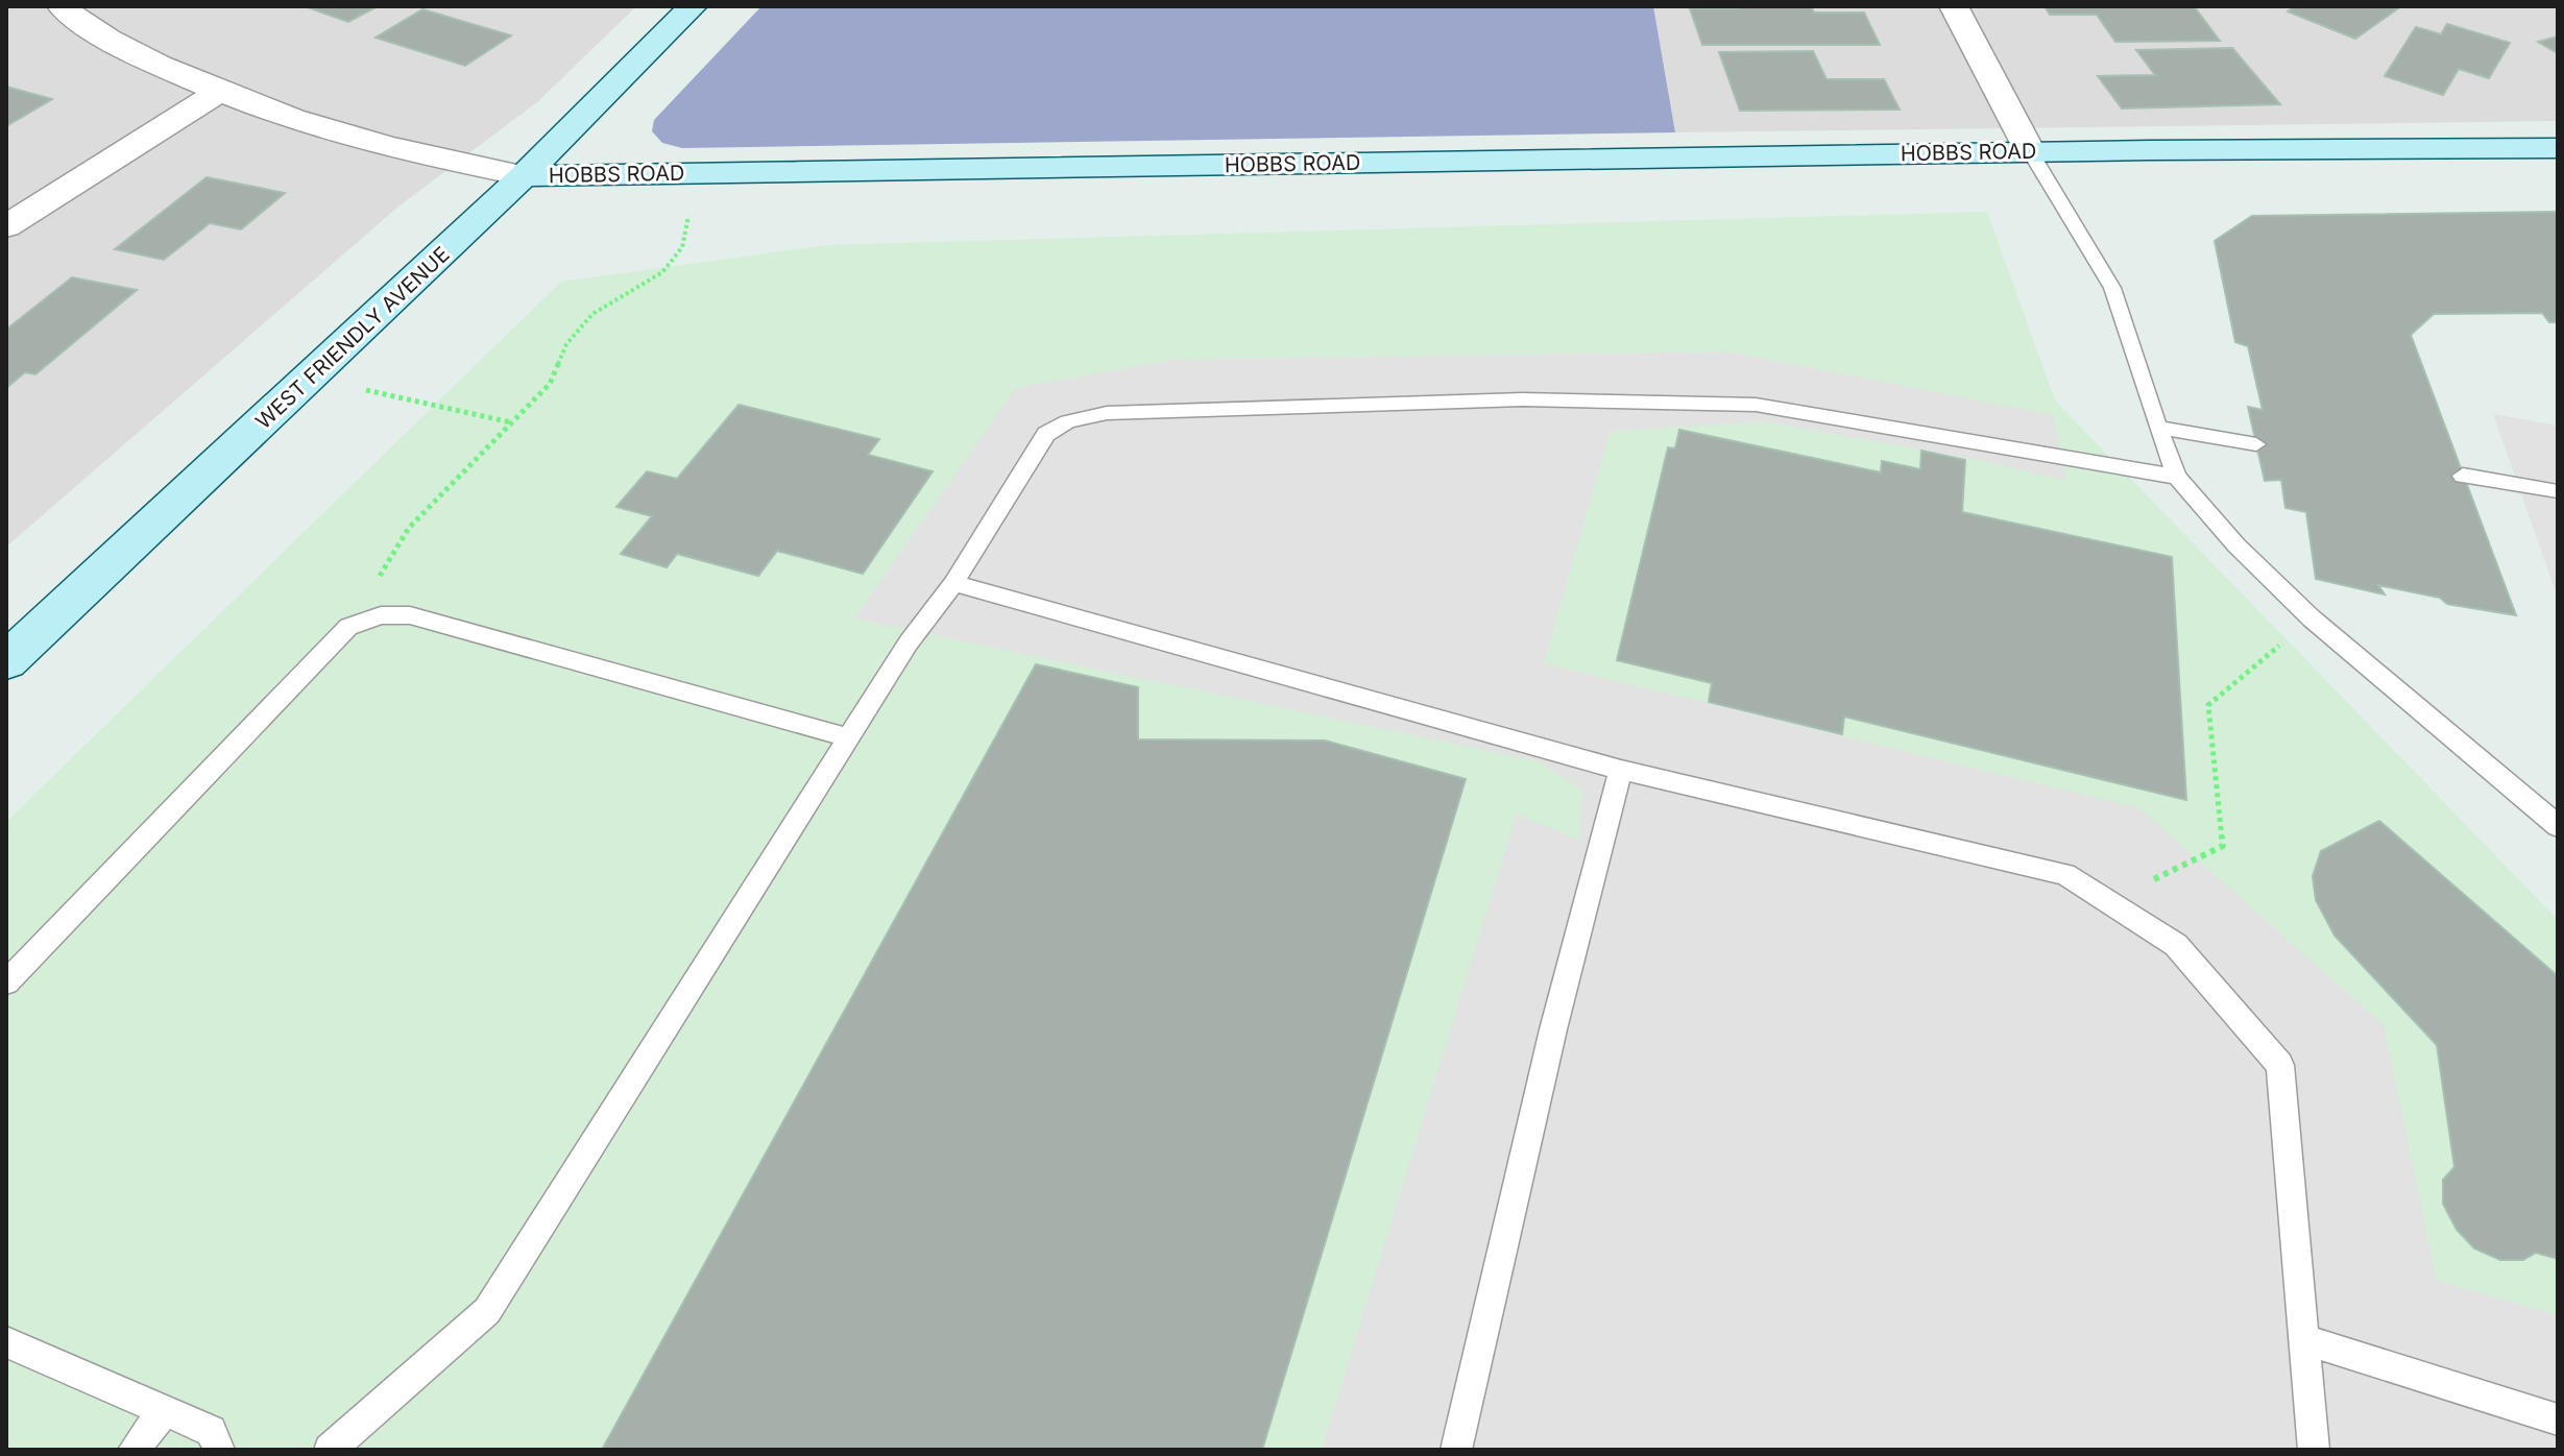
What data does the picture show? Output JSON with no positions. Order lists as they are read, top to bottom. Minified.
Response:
{"streets":{"street":["HOBBS ROAD","WEST FRIENDLY AVENUE"]},"crossings":[["HOBBS ROAD","WEST FRIENDLY AVENUE"]]}
